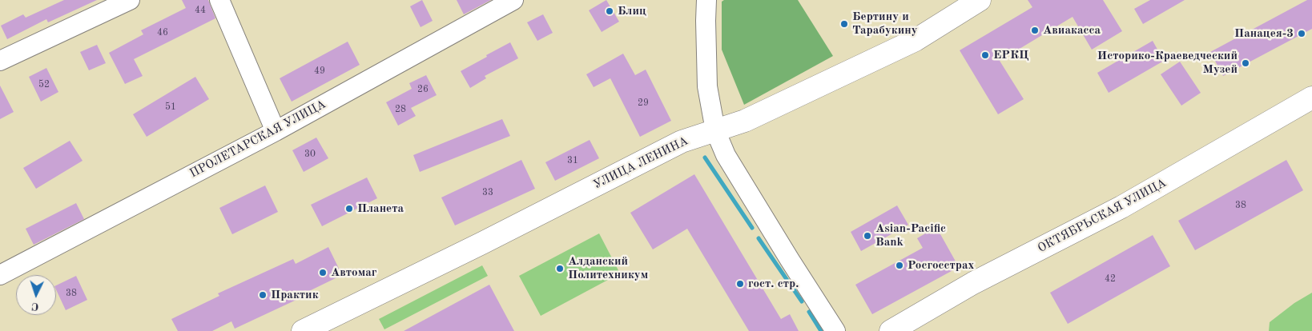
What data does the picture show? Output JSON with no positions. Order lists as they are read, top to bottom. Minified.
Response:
{"streets":{"main road":["УЛИЦА ЛЕНИНА","ОКТЯБРЬСКАЯ УЛИЦА"],"street":["ПРОЛЕТАРСКАЯ УЛИЦА"]},"places":["Блиц","Бертину и Тарабукину","Авиакасса","Панацея-3","ЕРКЦ","Историко-Краеведческий Музей","Планета","Asian-Pacific Bank","Росгосстрах","Алданский Политехникум","Автомаг","гост. стр.","Практик"],"house_numbers":["44","46","49","52","26","29","51","28","30","31","33","38","42","38"],"north":"bottom"}
